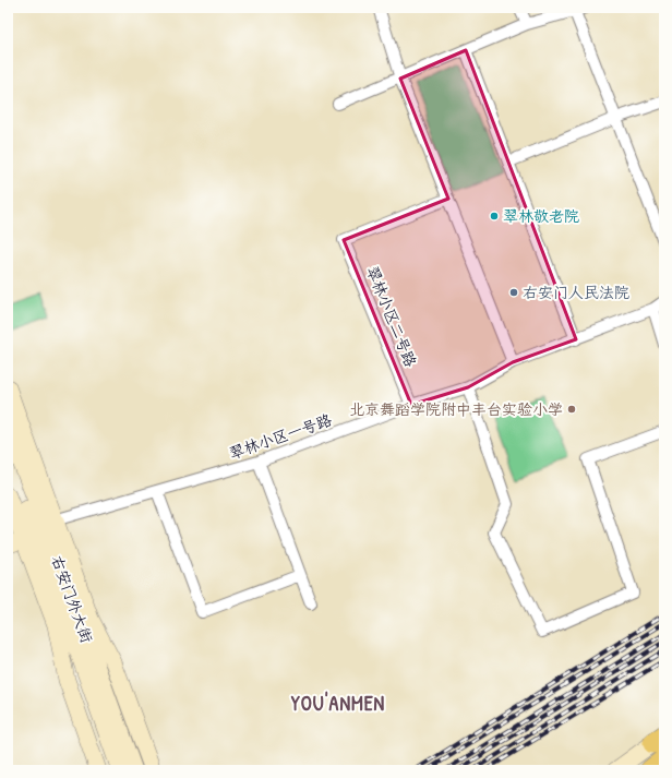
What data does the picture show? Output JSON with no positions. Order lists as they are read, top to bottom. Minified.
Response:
{"streets":{"street":["翠林小区二号路","翠林小区一号路","右安门外大街"]},"crossings":[["翠林小区二号路","翠林小区一号路"],["翠林小区一号路","右安门外大街"]],"districts":["YOU'ANMEN"],"places":["翠林敬老院","右安门人民法院","北京舞蹈学院附中丰台实验小学"]}
